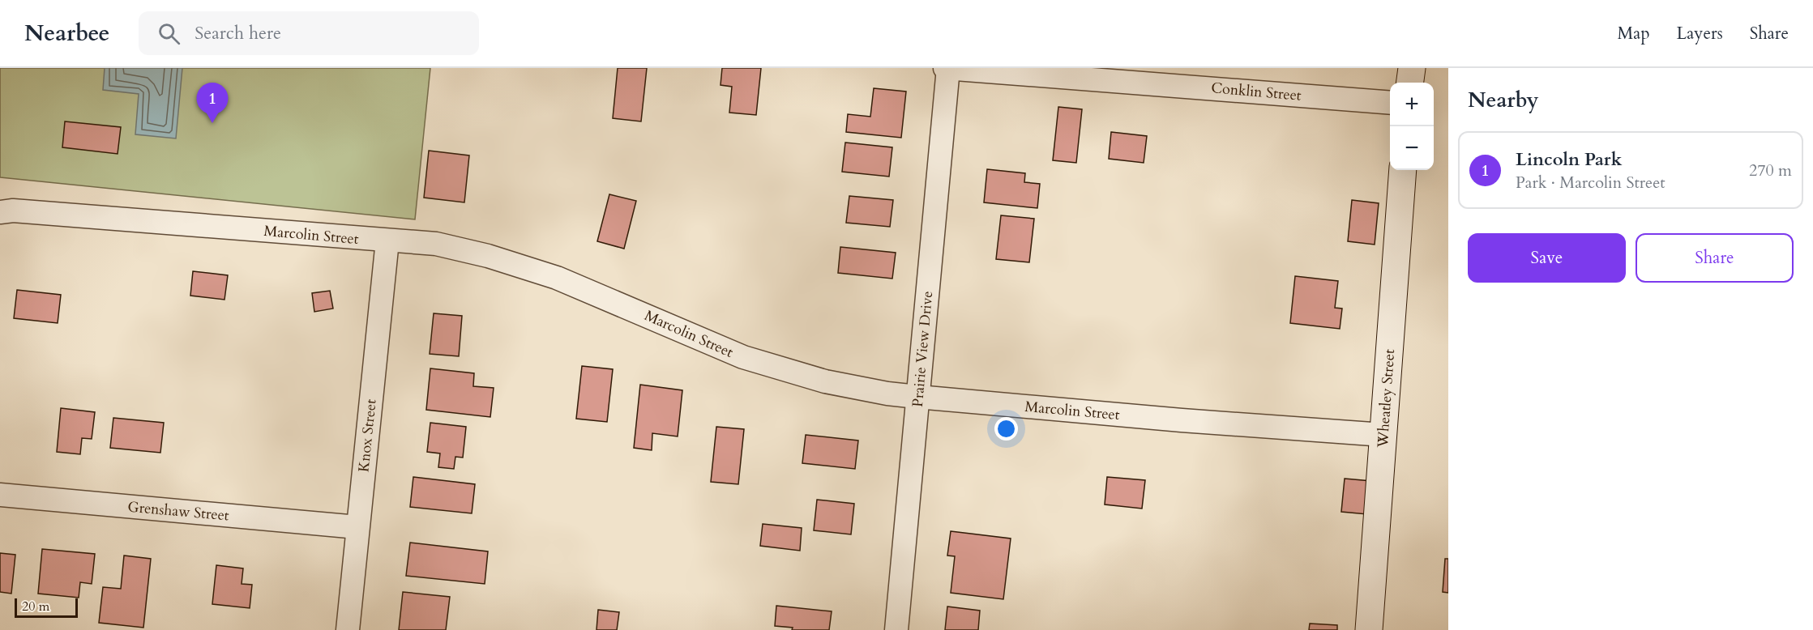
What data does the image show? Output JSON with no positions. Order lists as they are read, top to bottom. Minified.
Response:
{"streets":{"main road":["Wheatley Street"],"street":["Conklin Street","Marcolin Street","Prairie View Drive","Knox Street","Grenshaw Street"]},"crossings":[["Conklin Street","Prairie View Drive"],["Marcolin Street","Prairie View Drive"],["Marcolin Street","Wheatley Street"],["Marcolin Street","Knox Street"],["Knox Street","Grenshaw Street"]],"scale_bar":"20 m","page":{"header":"Nearbee","search":"Search here","nav":["Map","Layers","Share"],"heading":"Nearby","map_buttons":["+","−"],"pins":"1","list":[{"mark":"1","name":"Lincoln Park","note":"Park · Marcolin Street","value":"270 m"}],"buttons":["Save","Share"],"scale":"20 m"}}
